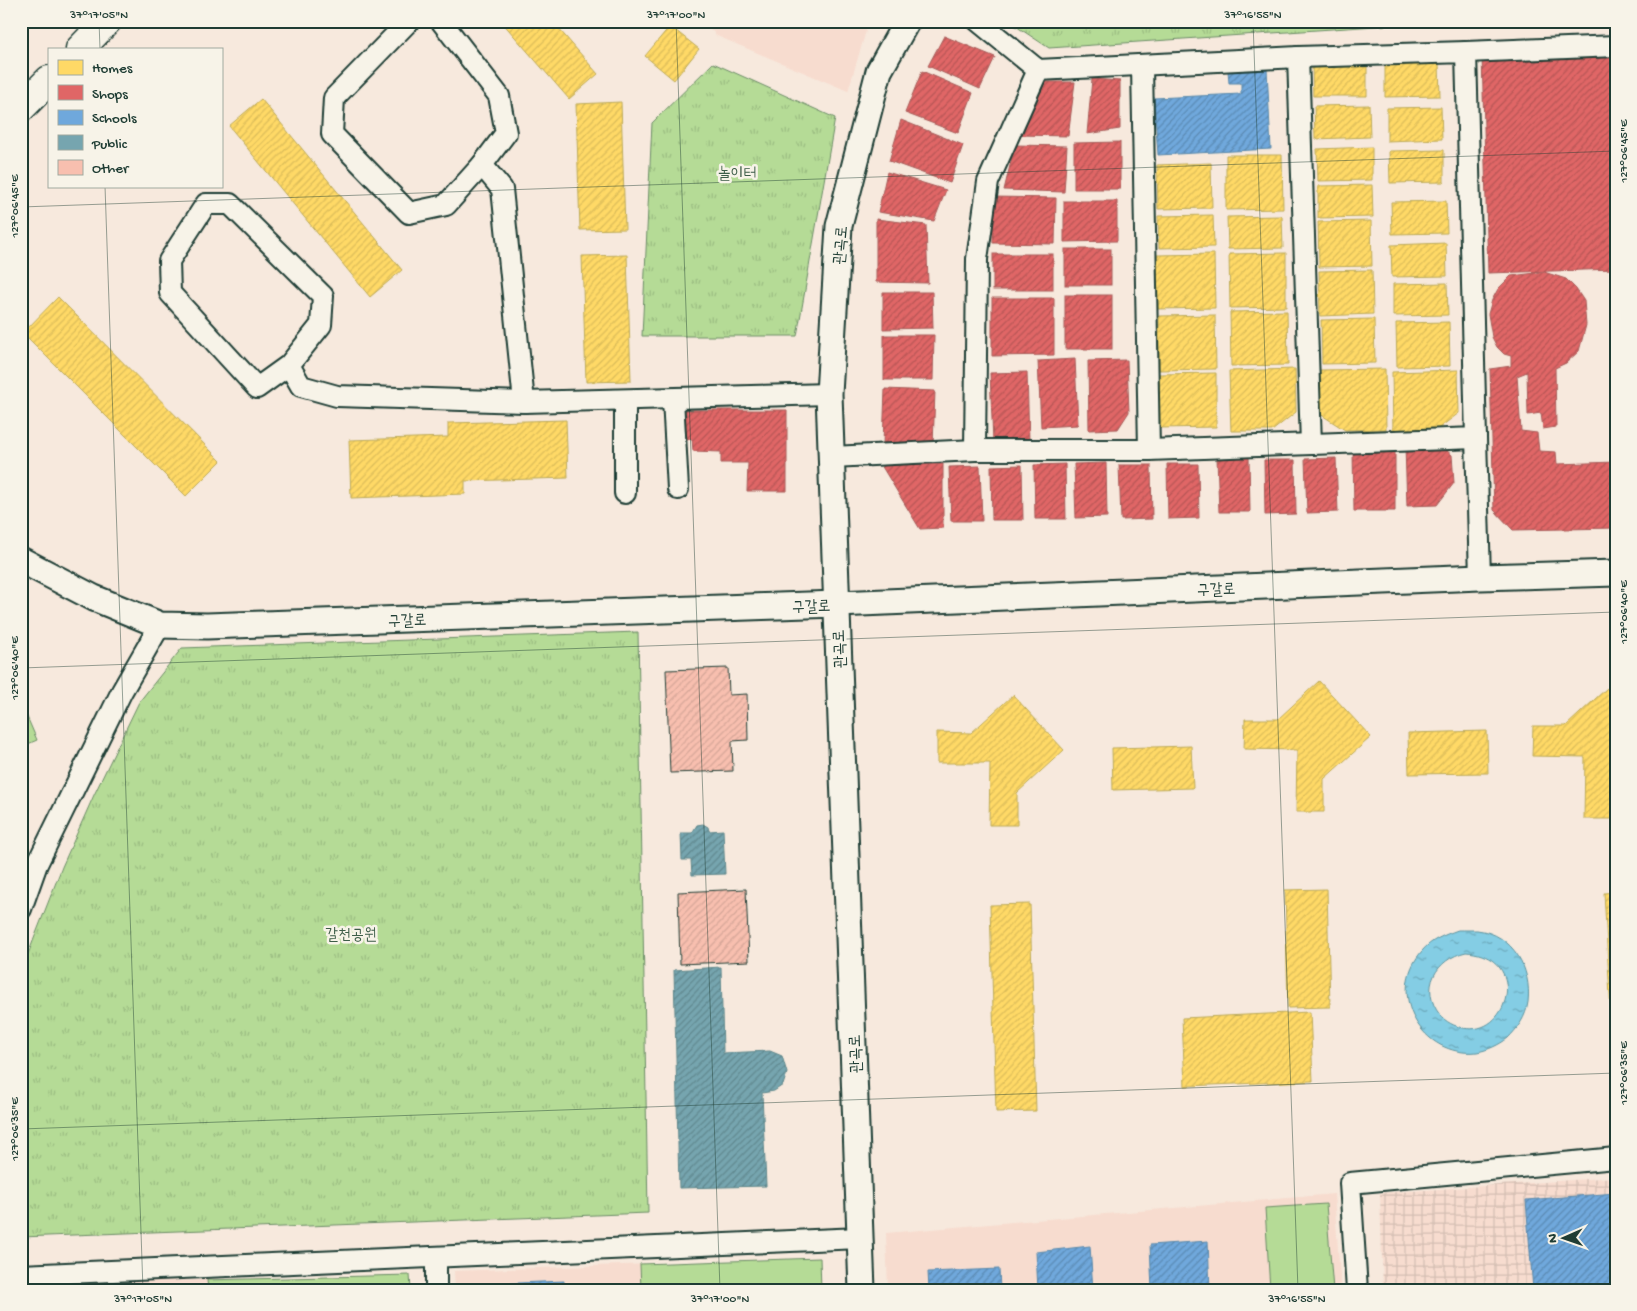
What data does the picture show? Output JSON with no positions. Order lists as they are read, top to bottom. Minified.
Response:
{"streets":{"street":["관곡로","구갈로"]},"crossings":[["관곡로","구갈로"]],"parks":["놀이터","갈천공원"],"legend":["Homes","Shops","Schools","Public","Other"],"north":"left","coordinates":["37°17'05\"N","37°17'00\"N","37°16'55\"N","127°06'45\"E","127°06'40\"E","127°06'35\"E"]}
